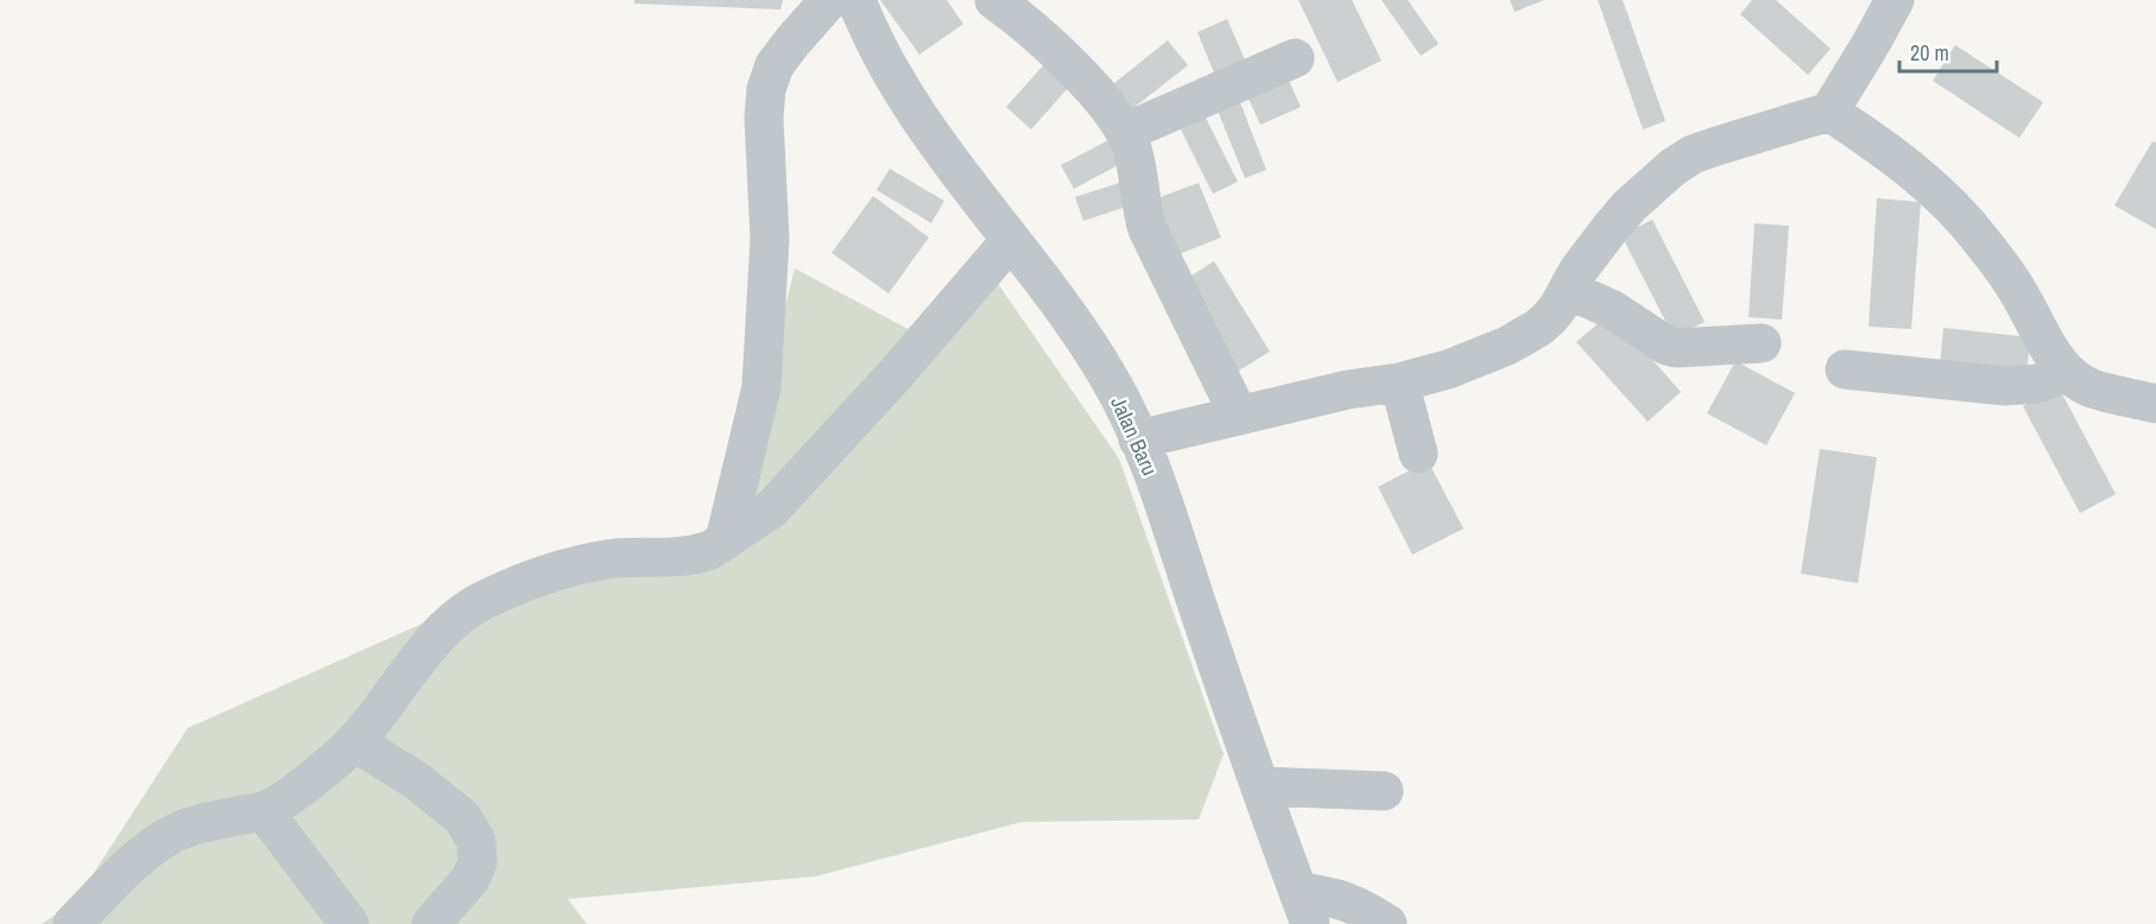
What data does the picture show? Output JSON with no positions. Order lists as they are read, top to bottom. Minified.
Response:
{"streets":{"street":["Jalan Baru"]},"scale_bar":"20 m"}
